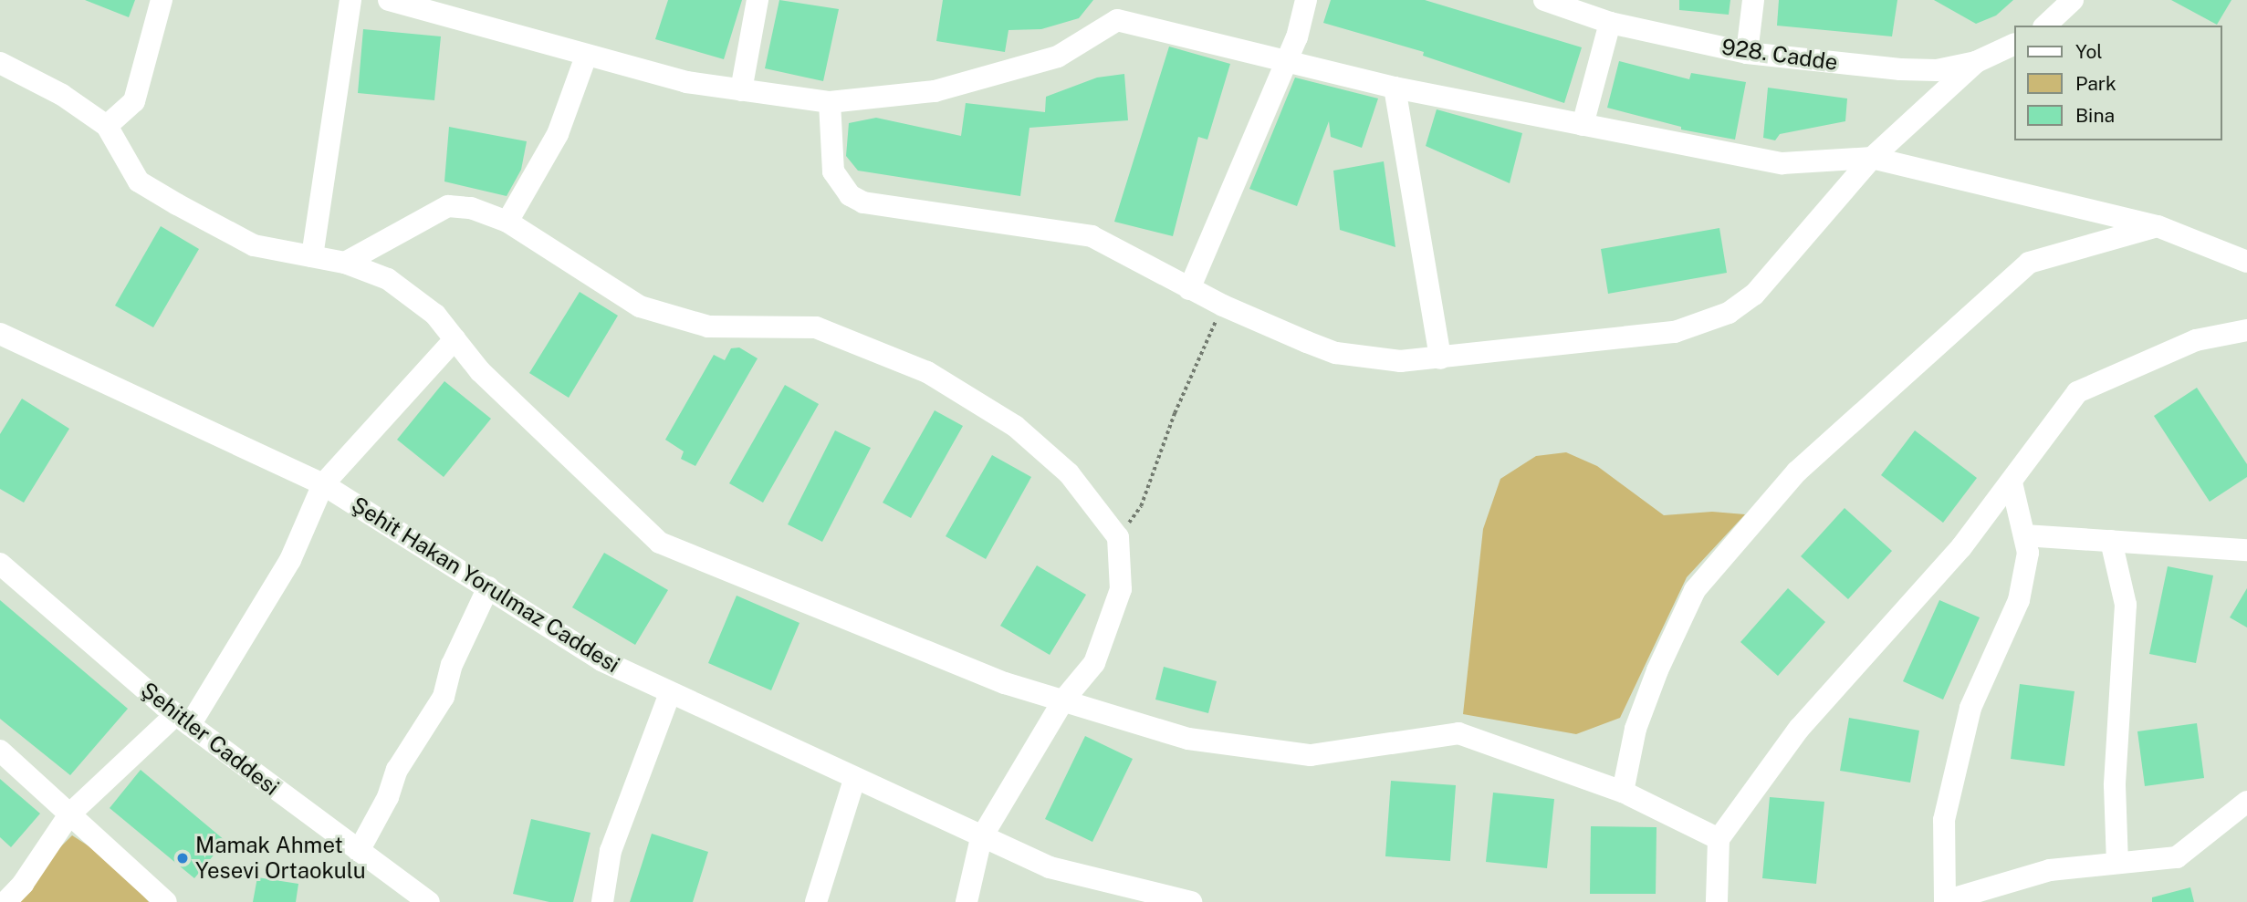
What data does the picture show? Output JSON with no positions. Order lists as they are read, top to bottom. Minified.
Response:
{"streets":{"street":["928. Cadde","Şehit Hakan Yorulmaz Caddesi","Şehitler Caddesi"]},"places":["Mamak Ahmet Yesevi Ortaokulu"],"legend":["Yol","Park","Bina"]}
